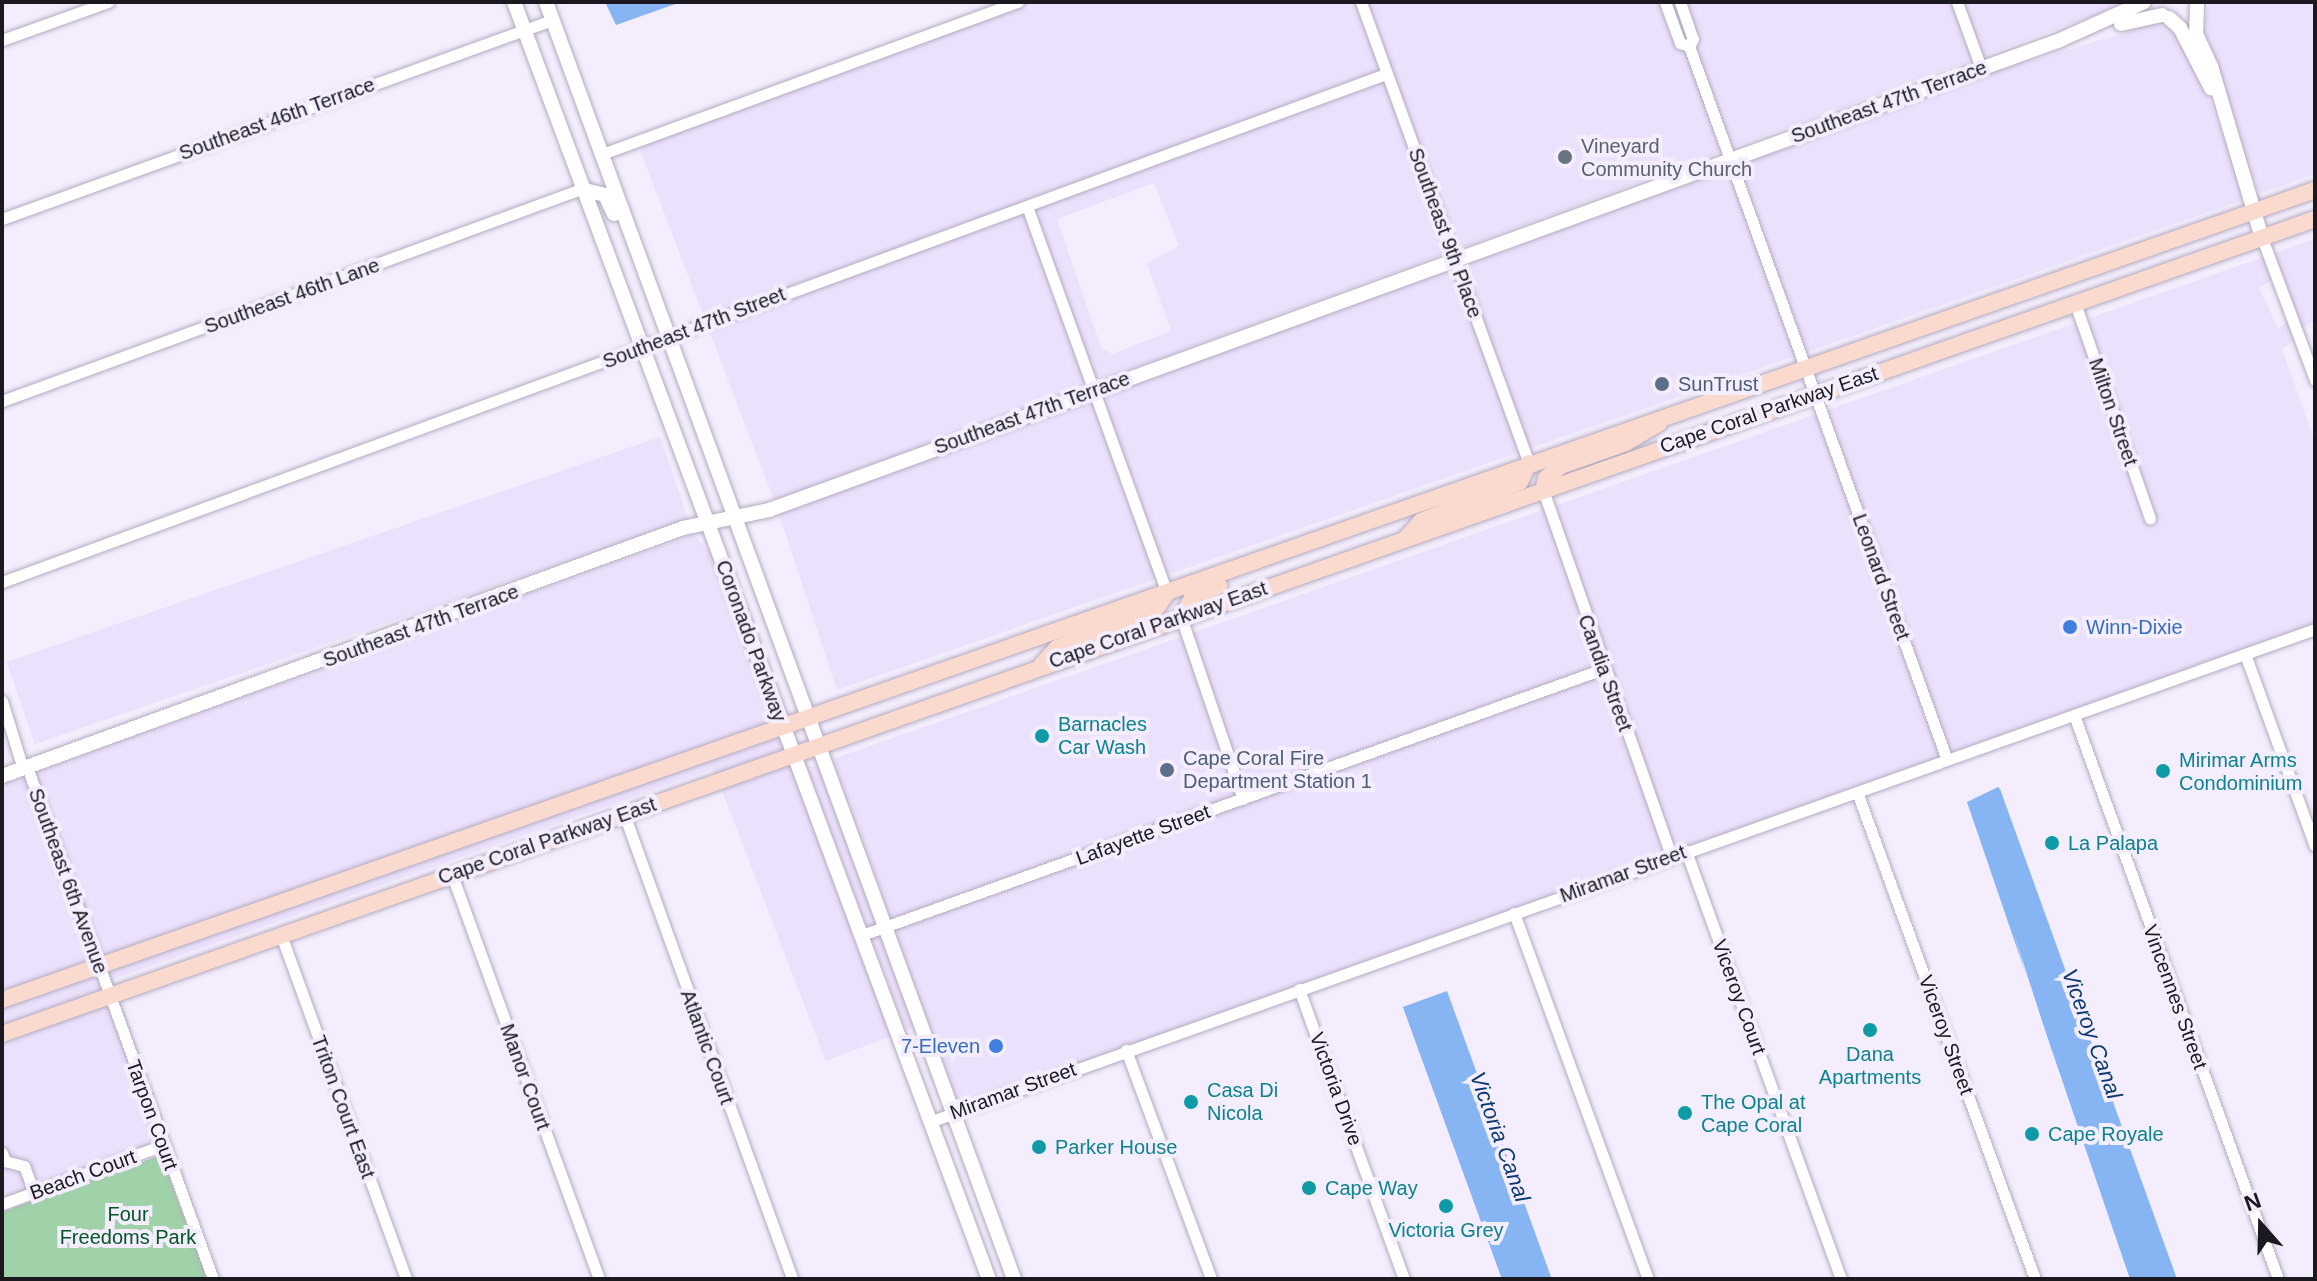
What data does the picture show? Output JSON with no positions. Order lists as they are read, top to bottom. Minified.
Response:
{"streets":{"main road":["Cape Coral Parkway East"],"street":["Southeast 47th Terrace","Southeast 46th Terrace","Southeast 9th Place","Southeast 46th Lane","Southeast 47th Street","Milton Street","Leonard Street","Coronado Parkway","Candia Street","Lafayette Street","Miramar Street","Southeast 6th Avenue","Viceroy Court","Vincennes Street","Viceroy Street","Atlantic Court","Manor Court","Victoria Drive","Triton Court East","Tarpon Court","Beach Court"]},"crossings":[["Southeast 47th Terrace","Southeast 9th Place"],["Southeast 47th Terrace","Leonard Street"],["Southeast 47th Terrace","Coronado Parkway"],["Southeast 47th Terrace","Southeast 6th Avenue"],["Southeast 46th Terrace","Coronado Parkway"],["Southeast 9th Place","Southeast 47th Street"],["Southeast 9th Place","Cape Coral Parkway East"],["Southeast 46th Lane","Coronado Parkway"],["Southeast 47th Street","Coronado Parkway"],["Cape Coral Parkway East","Milton Street"],["Cape Coral Parkway East","Leonard Street"],["Cape Coral Parkway East","Coronado Parkway"],["Cape Coral Parkway East","Candia Street"],["Cape Coral Parkway East","Southeast 6th Avenue"],["Cape Coral Parkway East","Atlantic Court"],["Cape Coral Parkway East","Manor Court"],["Cape Coral Parkway East","Triton Court East"],["Cape Coral Parkway East","Tarpon Court"],["Leonard Street","Miramar Street"],["Coronado Parkway","Lafayette Street"],["Coronado Parkway","Miramar Street"],["Candia Street","Lafayette Street"],["Candia Street","Miramar Street"],["Miramar Street","Viceroy Court"],["Miramar Street","Vincennes Street"],["Miramar Street","Viceroy Street"],["Miramar Street","Victoria Drive"],["Southeast 6th Avenue","Tarpon Court"],["Tarpon Court","Beach Court"]],"water":["Viceroy Canal","Victoria Canal"],"parks":["Four Freedoms Park"],"places":["Vineyard Community Church","SunTrust","Winn-Dixie","Barnacles Car Wash","Cape Coral Fire Department Station 1","Mirimar Arms Condominium","La Palapa","Dana Apartments","7-Eleven","Casa Di Nicola","The Opal at Cape Coral","Cape Royale","Parker House","Cape Way","Victoria Grey"],"north":"top"}
